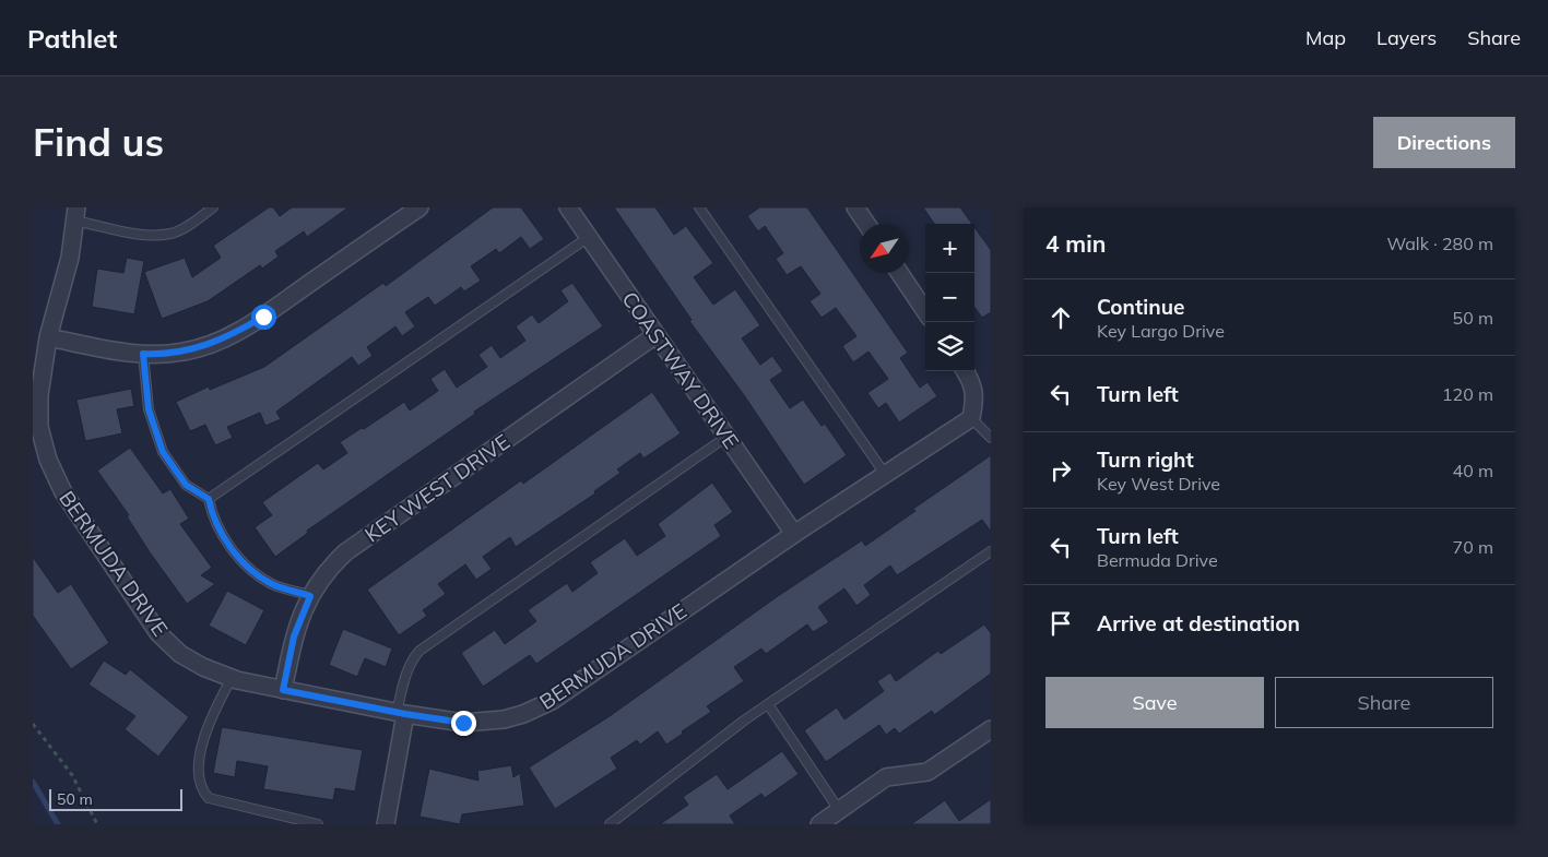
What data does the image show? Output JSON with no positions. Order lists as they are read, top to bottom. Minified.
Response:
{"streets":{"street":["COASTWAY DRIVE","KEY WEST DRIVE","BERMUDA DRIVE"]},"crossings":[["COASTWAY DRIVE","KEY WEST DRIVE"],["COASTWAY DRIVE","BERMUDA DRIVE"],["KEY WEST DRIVE","BERMUDA DRIVE"]],"scale_bar":"50 m","north":"bottom left","page":{"header":"Pathlet","nav":["Map","Layers","Share"],"buttons":["Directions",["Save","Share"]],"title":"Find us","heading":["4 min","Walk · 280 m"],"map_buttons":["+","−"],"list":[["Continue","Key Largo Drive","50 m"],["Turn left","120 m"],["Turn right","Key West Drive","40 m"],["Turn left","Bermuda Drive","70 m"],"Arrive at destination"],"scale":"50 m"}}
